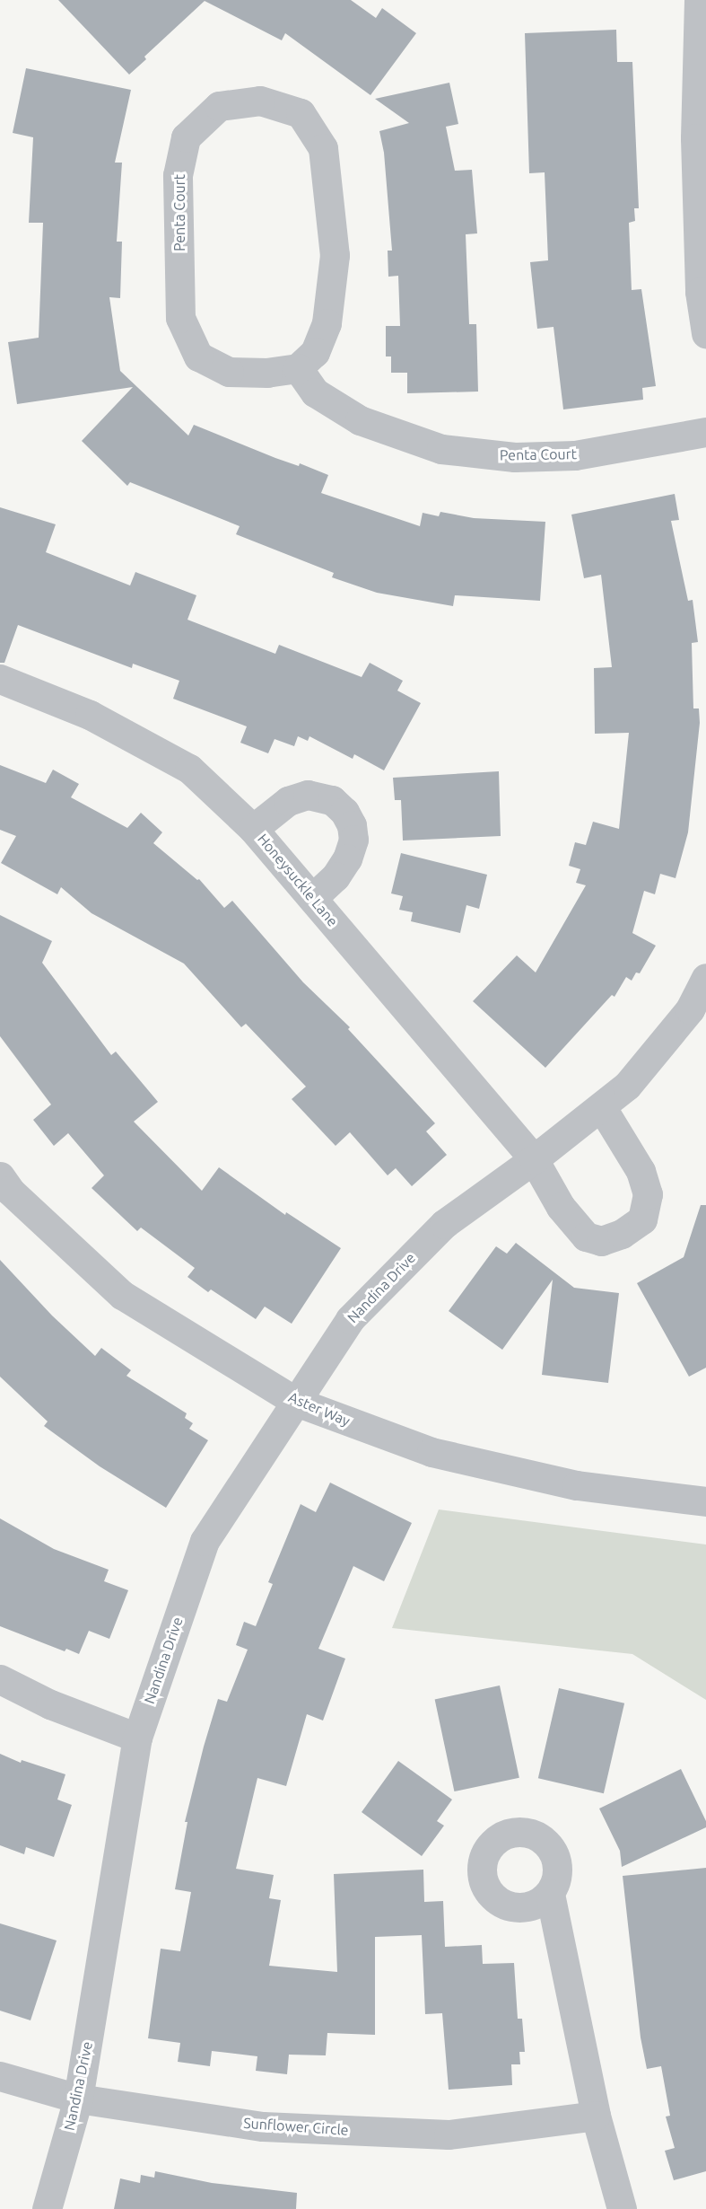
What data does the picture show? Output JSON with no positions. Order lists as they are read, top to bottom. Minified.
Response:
{"streets":{"street":["Penta Court","Honeysuckle Lane","Nandina Drive","Aster Way","Sunflower Circle"]},"crossings":[["Honeysuckle Lane","Nandina Drive"],["Nandina Drive","Aster Way"],["Nandina Drive","Sunflower Circle"]]}
